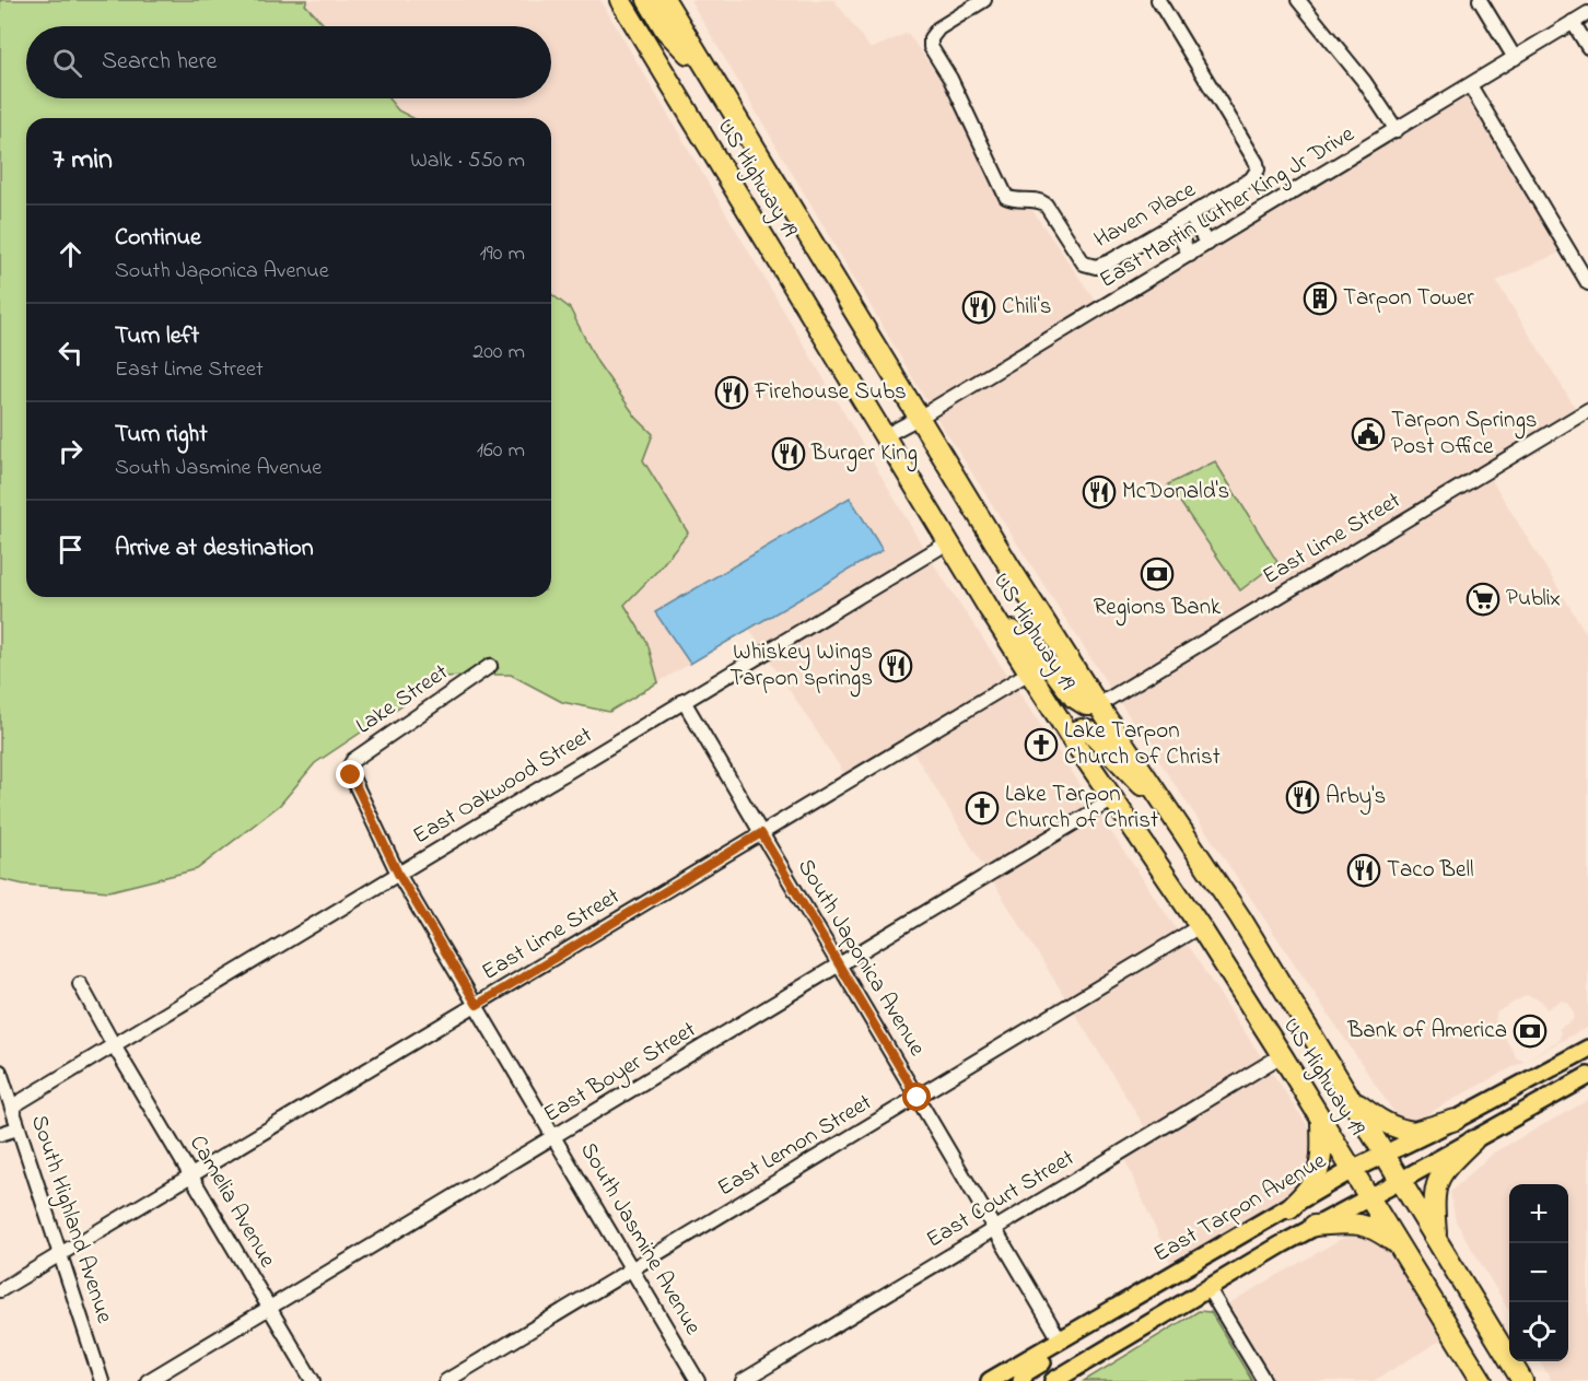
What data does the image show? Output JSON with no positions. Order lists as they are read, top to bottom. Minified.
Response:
{"streets":{"highway":["US Highway 19"],"main road":["East Tarpon Avenue"],"street":["East Martin Luther King Jr Drive","Haven Place","East Lime Street","Lake Street","East Oakwood Street","South Japonica Avenue","East Boyer Street","East Lemon Street","East Court Street","Camelia Avenue","South Highland Avenue","South Jasmine Avenue"]},"crossings":[["US Highway 19","East Martin Luther King Jr Drive"],["US Highway 19","East Lime Street"],["US Highway 19","East Oakwood Street"],["US Highway 19","East Boyer Street"],["US Highway 19","East Lemon Street"],["US Highway 19","East Court Street"],["US Highway 19","East Tarpon Avenue"],["East Lime Street","South Japonica Avenue"],["East Lime Street","Camelia Avenue"],["East Lime Street","South Highland Avenue"],["East Lime Street","South Jasmine Avenue"],["Lake Street","South Jasmine Avenue"],["East Oakwood Street","South Japonica Avenue"],["East Oakwood Street","Camelia Avenue"],["East Oakwood Street","South Highland Avenue"],["East Oakwood Street","South Jasmine Avenue"],["South Japonica Avenue","East Boyer Street"],["South Japonica Avenue","East Lemon Street"],["South Japonica Avenue","East Court Street"],["South Japonica Avenue","East Tarpon Avenue"],["East Boyer Street","Camelia Avenue"],["East Boyer Street","South Jasmine Avenue"],["East Lemon Street","South Jasmine Avenue"]],"places":{"building":["Tarpon Tower"],"restaurant":["Chili's","Firehouse Subs","Burger King","McDonald's","Whiskey Wings Tarpon springs","Arby's","Taco Bell"],"public building":["Tarpon Springs Post Office"],"bank":["Regions Bank","Bank of America"],"supermarket":["Publix"],"church":["Lake Tarpon Church Of Christ","Lake Tarpon Church of Christ"]},"page":{"search":"Search here","heading":["7 min","Walk · 550 m"],"list":[["Continue","South Japonica Avenue","190 m"],["Turn left","East Lime Street","200 m"],["Turn right","South Jasmine Avenue","160 m"],"Arrive at destination"],"map_buttons":["+","−"]}}
